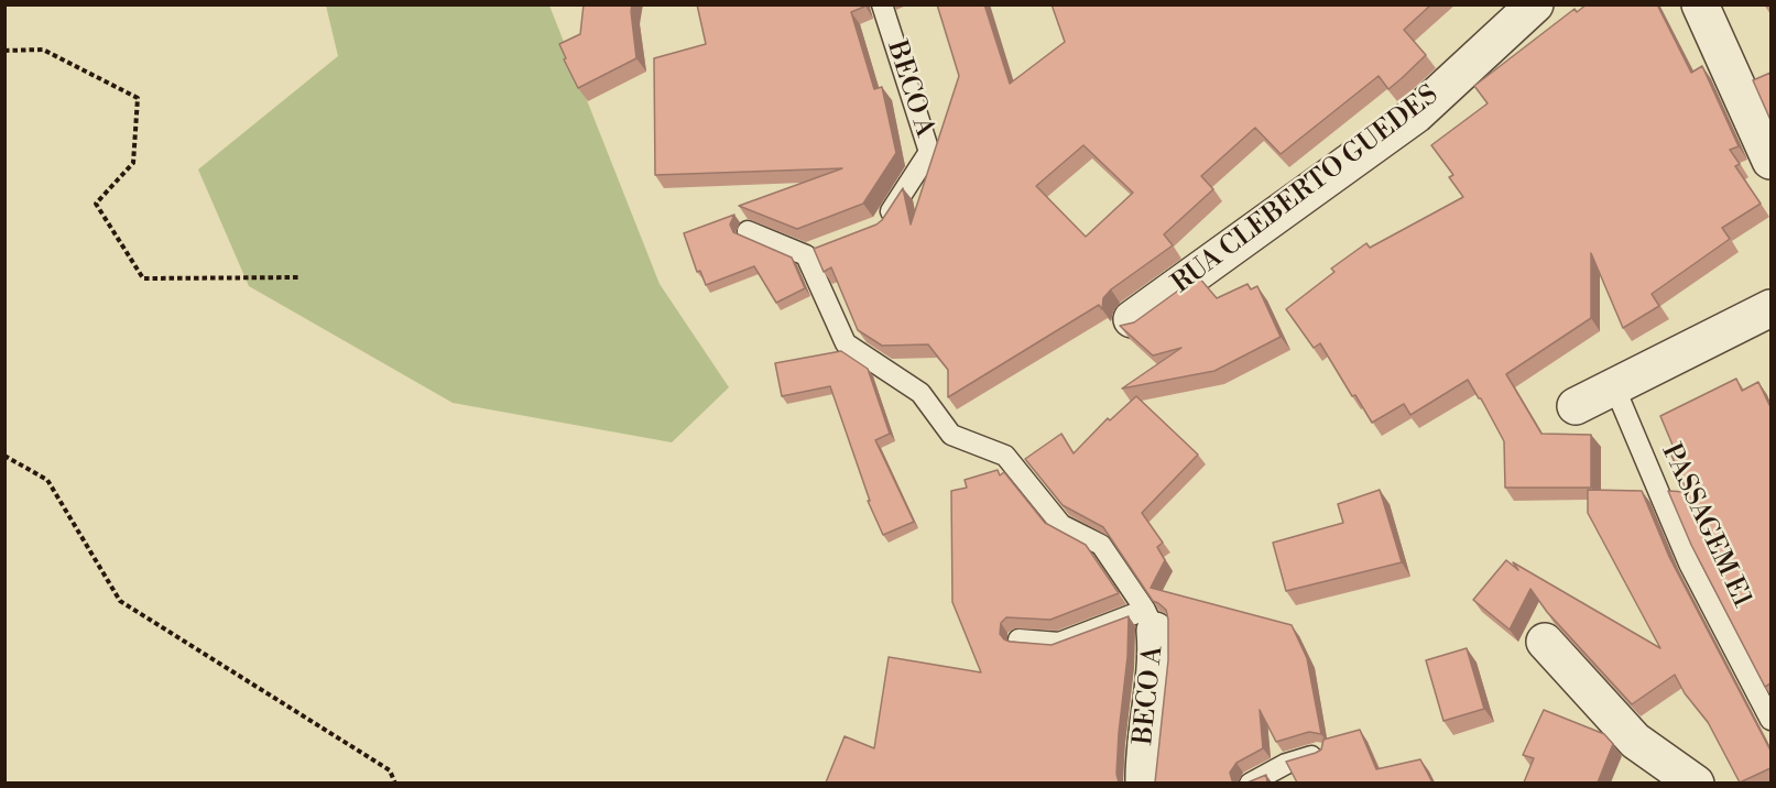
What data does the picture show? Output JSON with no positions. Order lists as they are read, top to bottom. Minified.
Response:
{"streets":{"street":["BECO A","RUA CLEBERTO GUEDES"],"lane":["PASSAGEM E1"]}}
